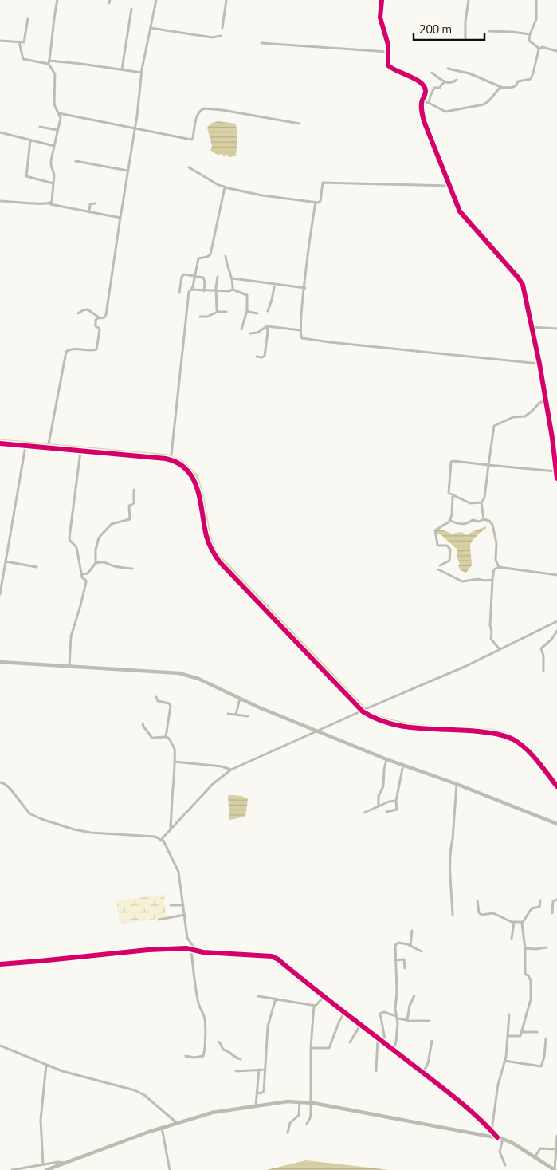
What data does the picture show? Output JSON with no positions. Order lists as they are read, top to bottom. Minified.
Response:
{"scale_bar":"200 m"}
